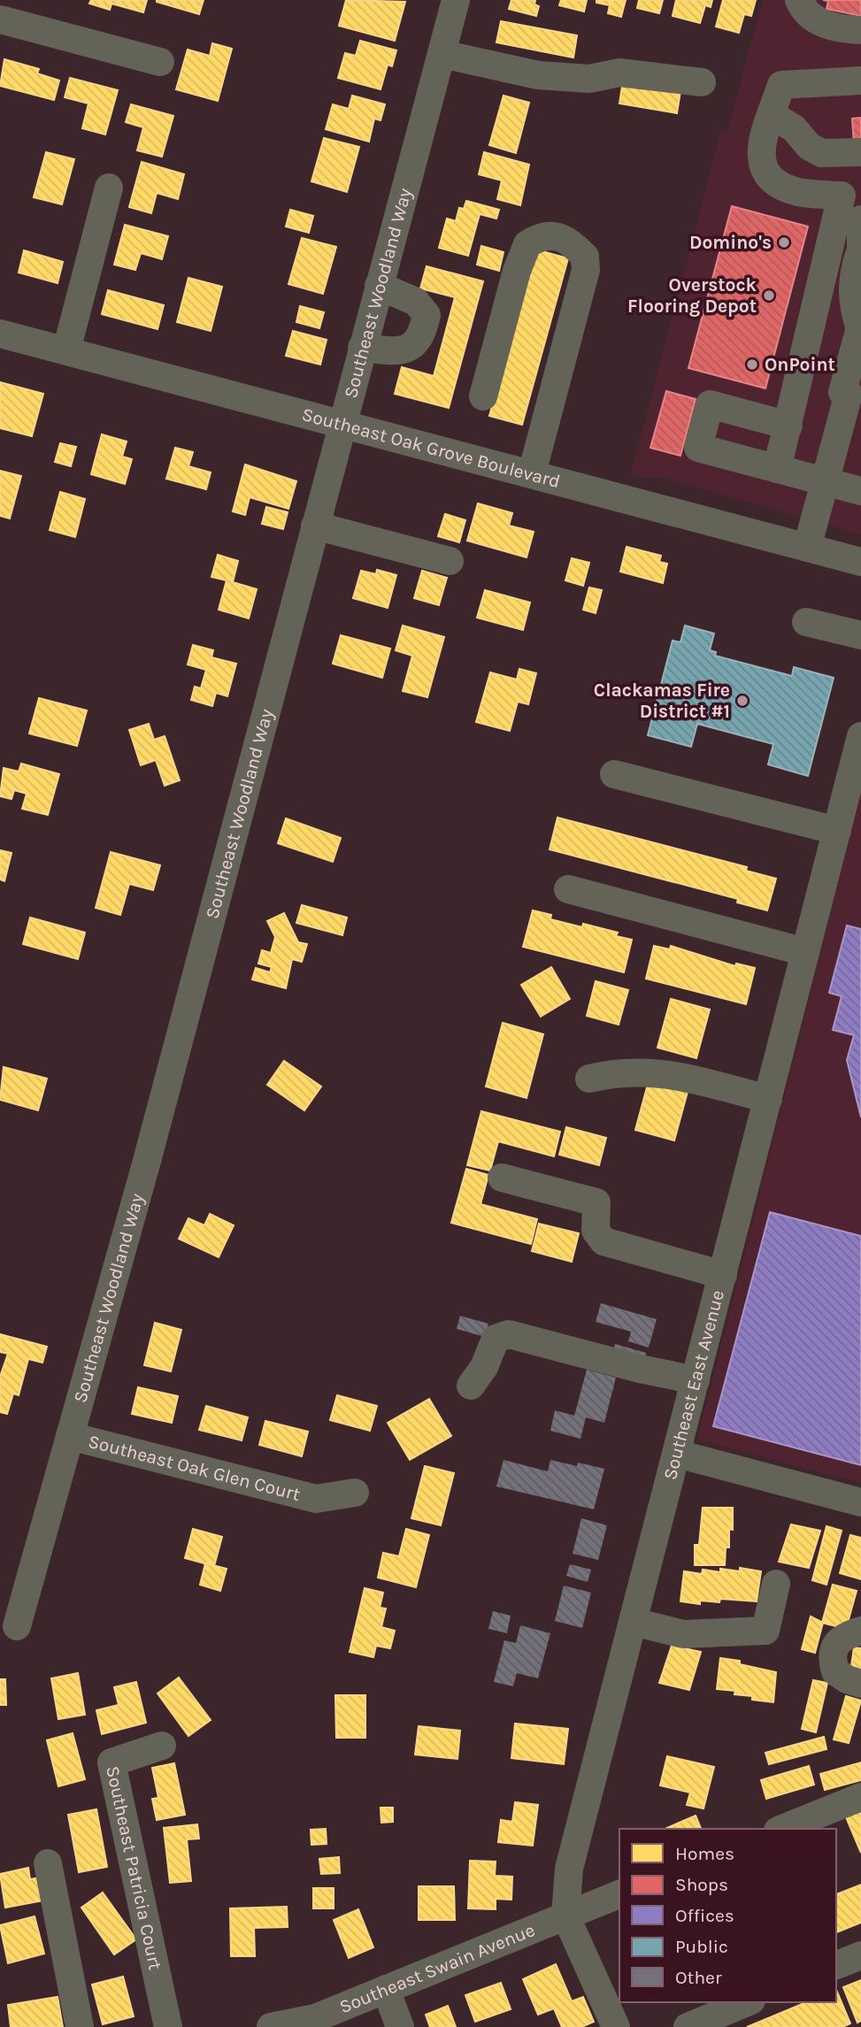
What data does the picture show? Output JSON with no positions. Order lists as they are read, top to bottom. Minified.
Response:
{"streets":{"street":["Southeast Woodland Way","Southeast Oak Grove Boulevard","Southeast East Avenue","Southeast Oak Glen Court","Southeast Patricia Court","Southeast Swain Avenue"]},"crossings":[["Southeast Woodland Way","Southeast Oak Grove Boulevard"],["Southeast Woodland Way","Southeast Oak Glen Court"],["Southeast East Avenue","Southeast Swain Avenue"]],"places":["Domino's","Overstock Flooring Depot","OnPoint","Clackamas Fire District #1"],"legend":["Homes","Shops","Offices","Public","Other"]}
